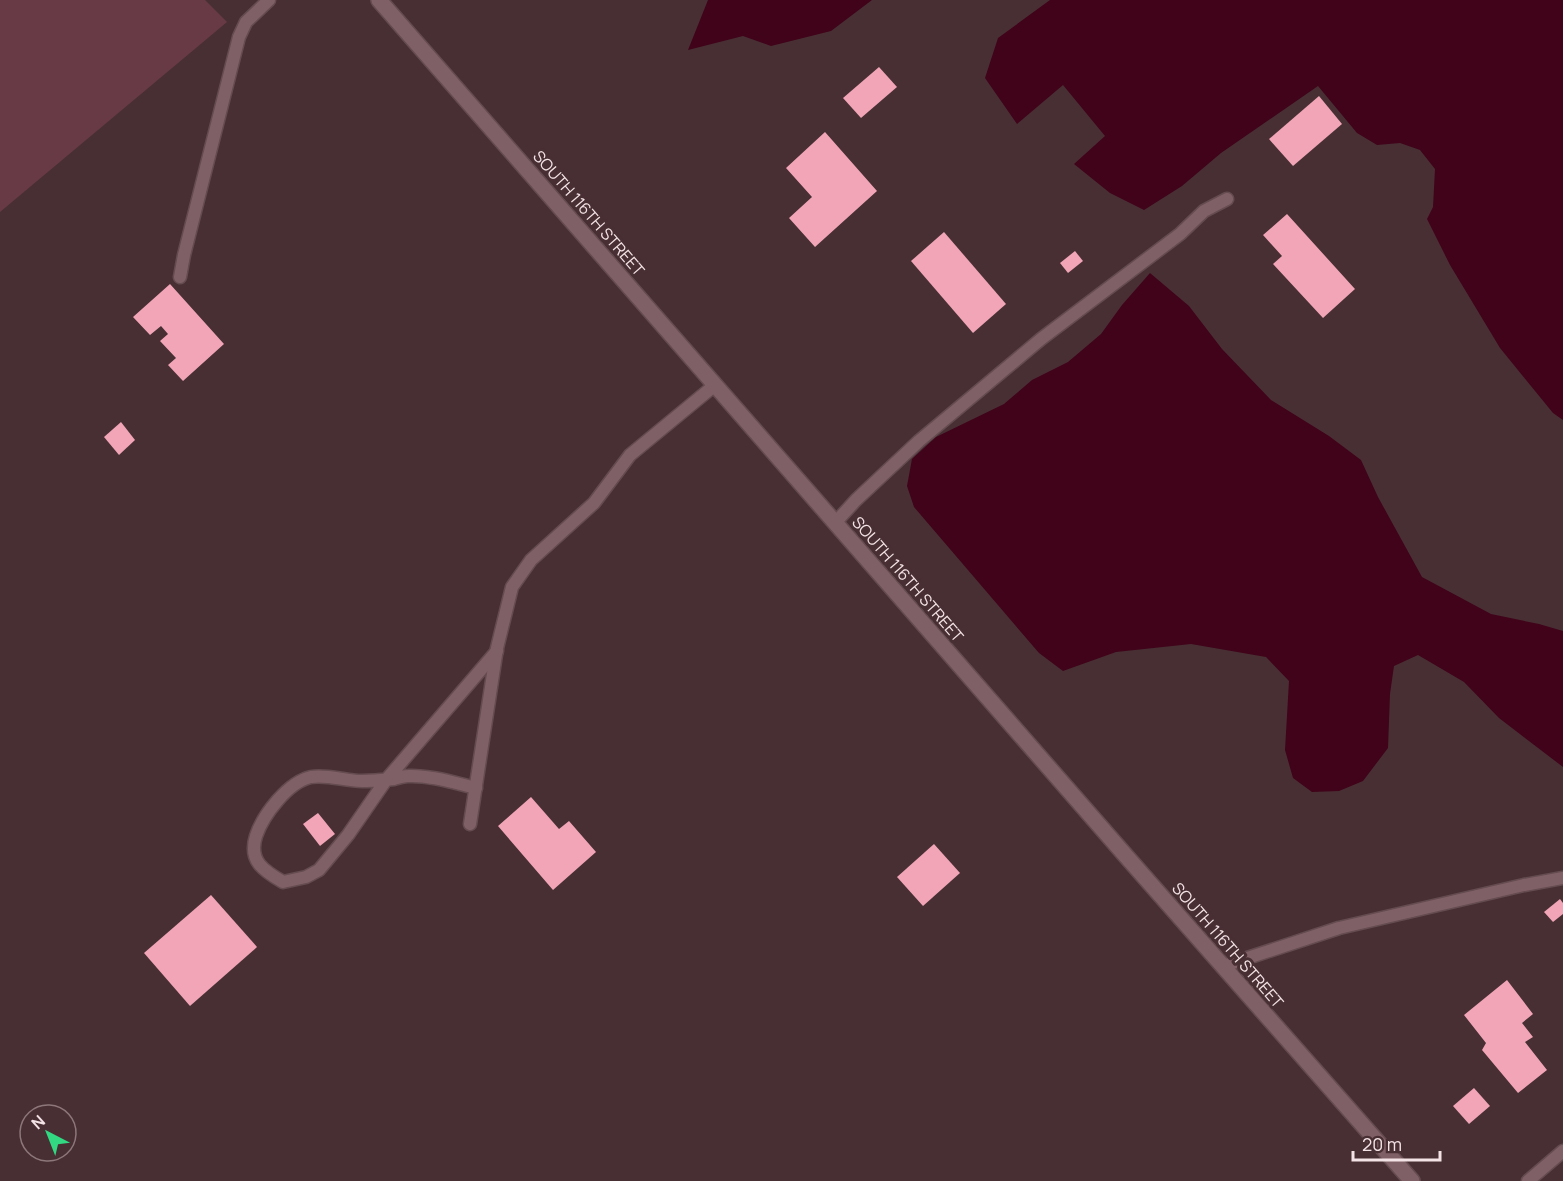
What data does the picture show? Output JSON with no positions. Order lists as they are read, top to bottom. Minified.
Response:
{"streets":{"street":["SOUTH 116TH STREET"]},"scale_bar":"20 m","north":"top left"}
